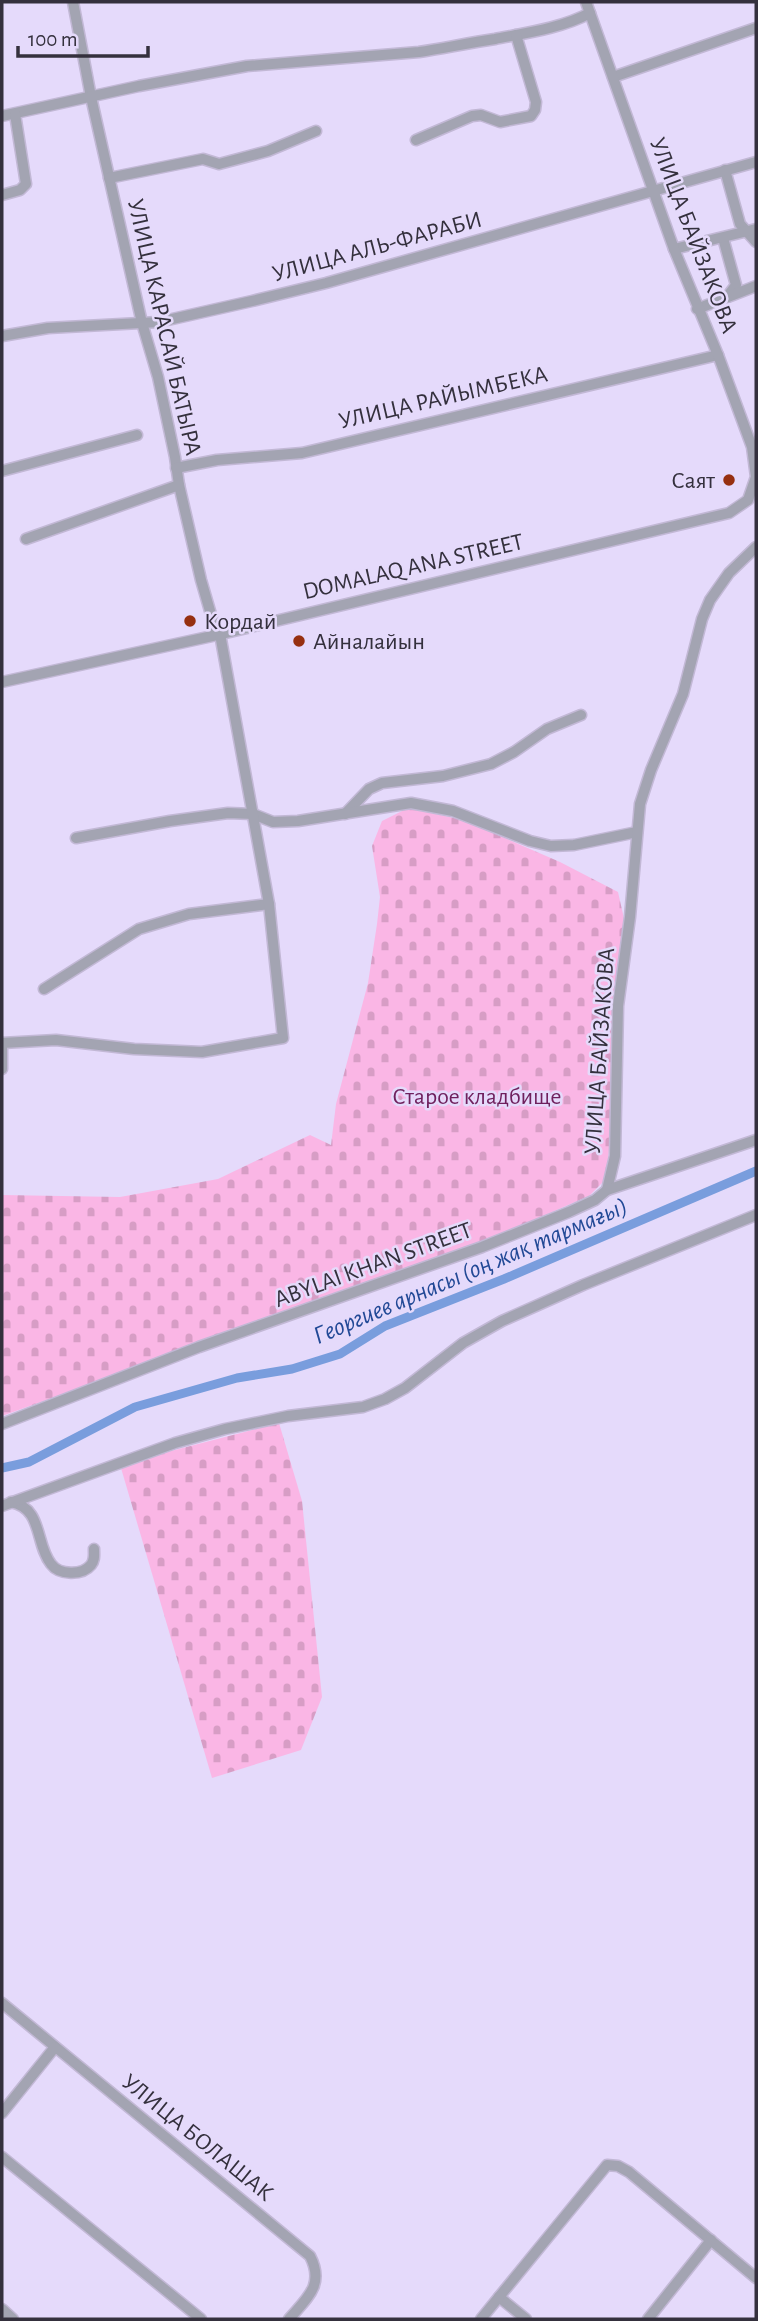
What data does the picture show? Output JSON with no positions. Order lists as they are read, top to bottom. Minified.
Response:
{"streets":{"street":["УЛИЦА БАЙЗАКОВА","УЛИЦА АЛЬ-ФАРАБИ","УЛИЦА КАРАСАЙ БАТЫРА","УЛИЦА РАЙЫМБЕКА","DOMALAQ ANA STREET","ABYLAI KHAN STREET","УЛИЦА БОЛАШАК"]},"crossings":[["УЛИЦА БАЙЗАКОВА","УЛИЦА АЛЬ-ФАРАБИ"],["УЛИЦА БАЙЗАКОВА","УЛИЦА РАЙЫМБЕКА"],["УЛИЦА БАЙЗАКОВА","DOMALAQ ANA STREET"],["УЛИЦА БАЙЗАКОВА","ABYLAI KHAN STREET"],["УЛИЦА АЛЬ-ФАРАБИ","УЛИЦА КАРАСАЙ БАТЫРА"],["УЛИЦА КАРАСАЙ БАТЫРА","УЛИЦА РАЙЫМБЕКА"],["УЛИЦА КАРАСАЙ БАТЫРА","DOMALAQ ANA STREET"]],"water":["Георгиев арнасы (оң жақ тармағы)"],"parks":["Старое кладбище"],"places":["Саят","Кордай","Айналайын"],"scale_bar":"100 m"}
